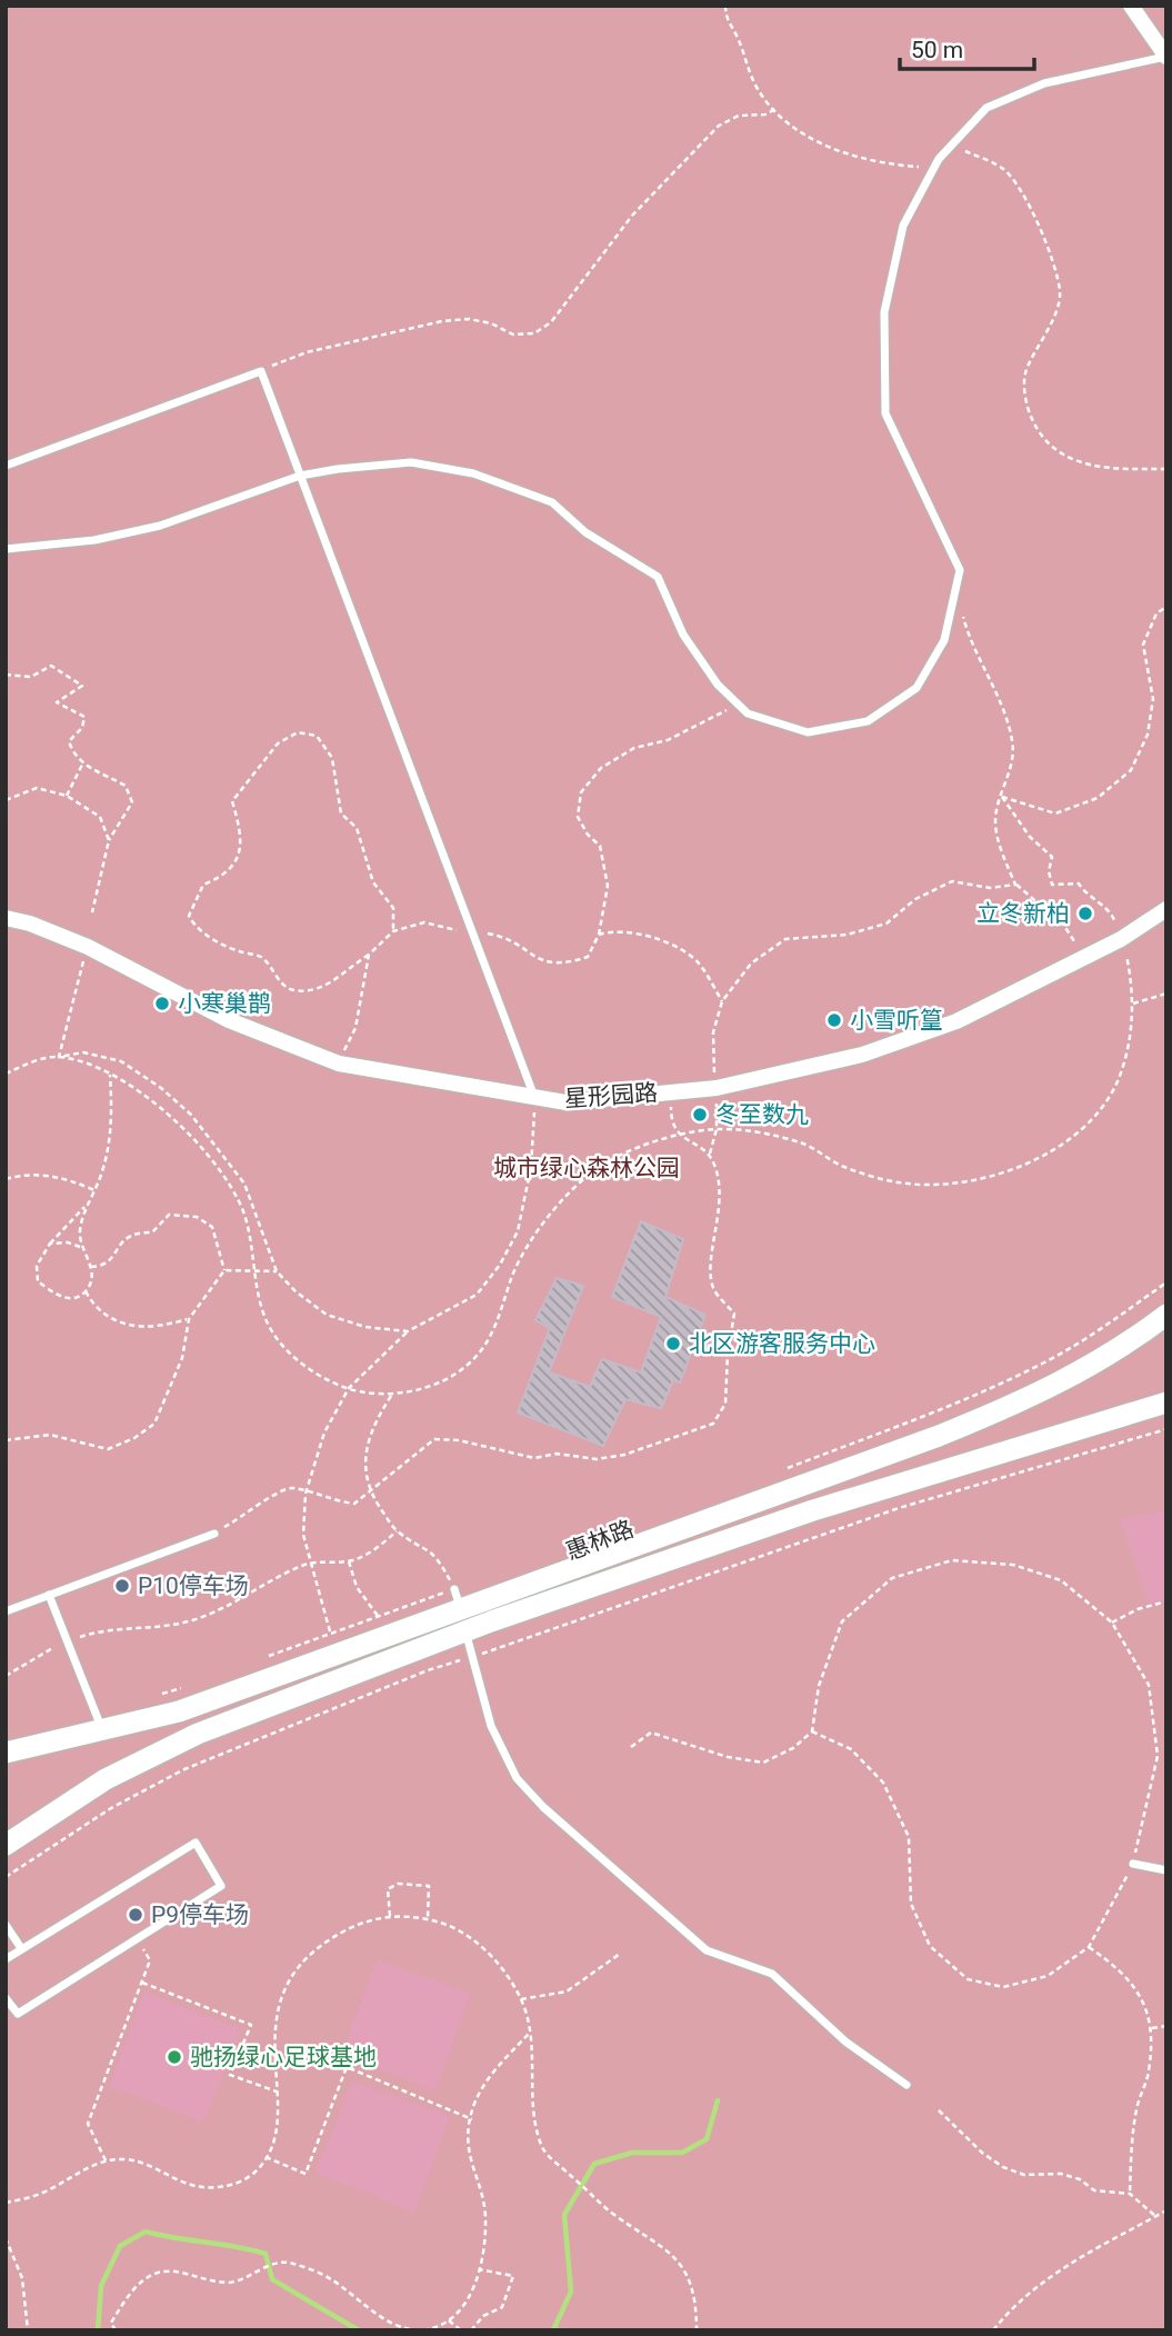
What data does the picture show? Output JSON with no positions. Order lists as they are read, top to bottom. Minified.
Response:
{"streets":{"main road":["惠林路"],"street":["星形园路"]},"parks":["城市绿心森林公园"],"places":["立冬新柏","小寒巢鹊","小雪听篁","冬至数九","北区游客服务中心","P10停车场","P9停车场","驰扬绿心足球基地"],"scale_bar":"50 m"}
